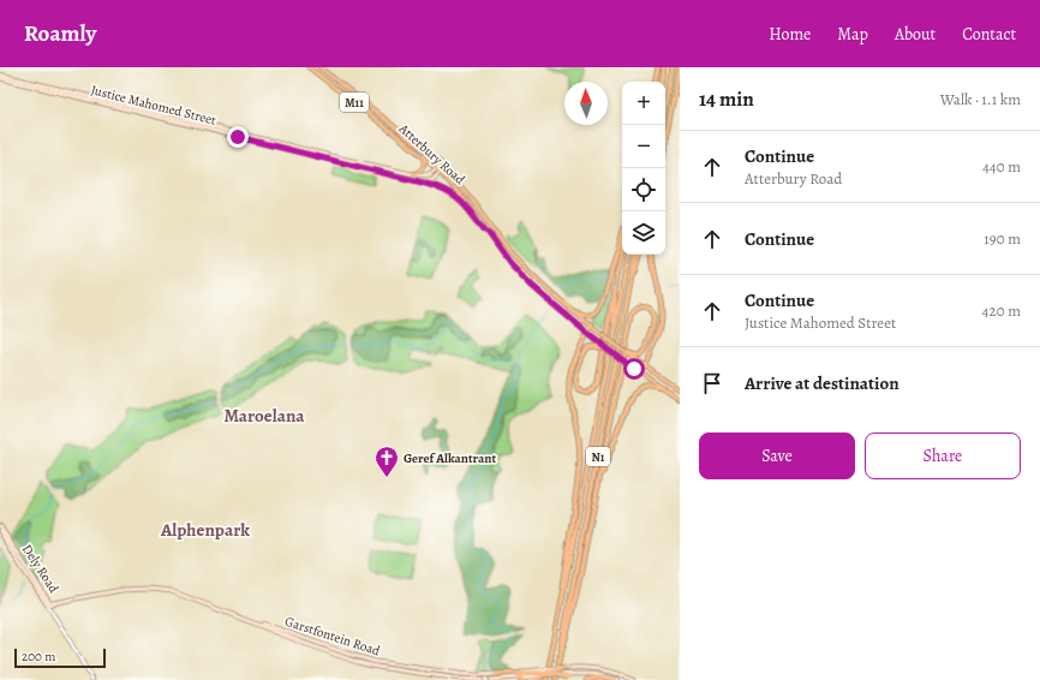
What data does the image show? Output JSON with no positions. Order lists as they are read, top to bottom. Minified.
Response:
{"streets":{"highway":["N1"],"main road":["M11","Justice Mahomed Street","Atterbury Road","Dely Road","Garstfontein Road"]},"crossings":[["Justice Mahomed Street","Atterbury Road"],["Dely Road","Garstfontein Road"]],"districts":["Maroelana","Alphenpark"],"places":{"church":["Geref Alkantrant"]},"scale_bar":"200 m","north":"top","page":{"header":"Roamly","nav":["Home","Map","About","Contact"],"heading":["14 min","Walk · 1.1 km"],"map_buttons":["+","−"],"list":[["Continue","Atterbury Road","440 m"],["Continue","190 m"],["Continue","Justice Mahomed Street","420 m"],"Arrive at destination"],"buttons":["Save","Share"],"scale":"200 m"}}
